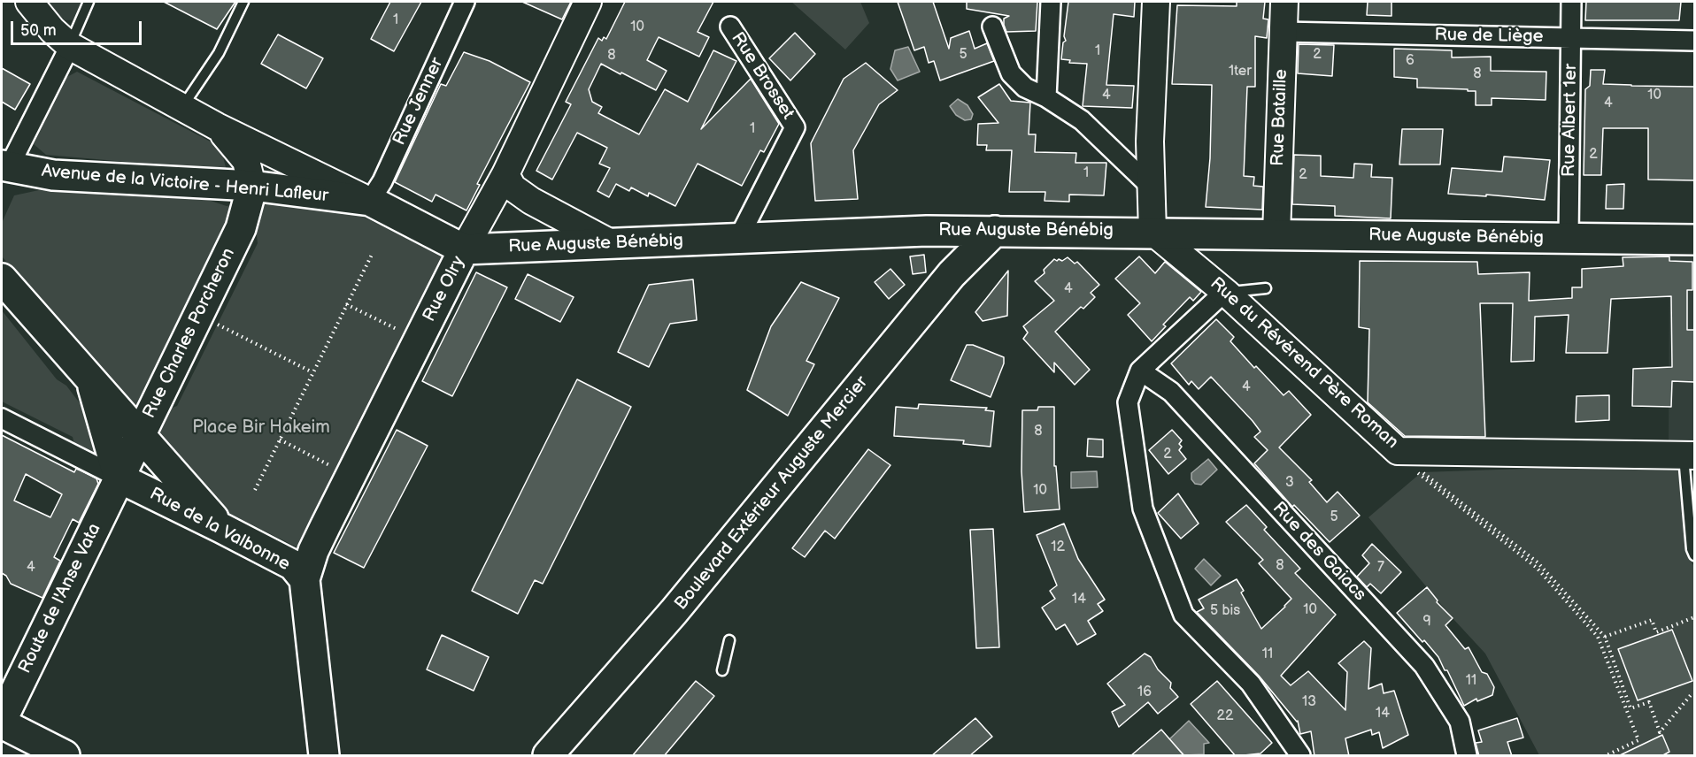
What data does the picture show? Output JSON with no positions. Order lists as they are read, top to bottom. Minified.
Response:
{"streets":{"main road":["Avenue de la Victoire - Henri Lafleur","Rue Auguste Bénébig","Rue Olry","Rue Charles Porcheron","Boulevard Extérieur Auguste Mercier","Rue de la Valbonne","Route de l'Anse Vata"],"street":["Rue de Liège","Rue Brosset","Rue Jenner","Rue Bataille","Rue Albert 1er","Rue du Révérend Père Roman","Rue des Gaiacs"]},"crossings":[["Rue de Liège","Rue Bataille"],["Rue de Liège","Rue Albert 1er"],["Rue Brosset","Rue Auguste Bénébig"],["Rue Jenner","Avenue de la Victoire - Henri Lafleur"],["Rue Jenner","Rue Auguste Bénébig"],["Rue Bataille","Rue Auguste Bénébig"],["Rue Albert 1er","Rue Auguste Bénébig"],["Avenue de la Victoire - Henri Lafleur","Rue Auguste Bénébig"],["Avenue de la Victoire - Henri Lafleur","Rue Charles Porcheron"],["Rue Auguste Bénébig","Rue Olry"],["Rue Auguste Bénébig","Rue du Révérend Père Roman"],["Rue Auguste Bénébig","Boulevard Extérieur Auguste Mercier"],["Rue Olry","Rue de la Valbonne"],["Rue Charles Porcheron","Rue de la Valbonne"],["Rue Charles Porcheron","Route de l'Anse Vata"],["Rue de la Valbonne","Route de l'Anse Vata"]],"parks":["Place Bir Hakeim"],"house_numbers":["1","10","1","5","2","8","6","1ter","8","4","10","4","1","2","1","2","4","4","8","2","3","10","5","12","8","4","7","14","10","5 bis","9","11","11","16","13","14","22"],"scale_bar":"50 m"}
